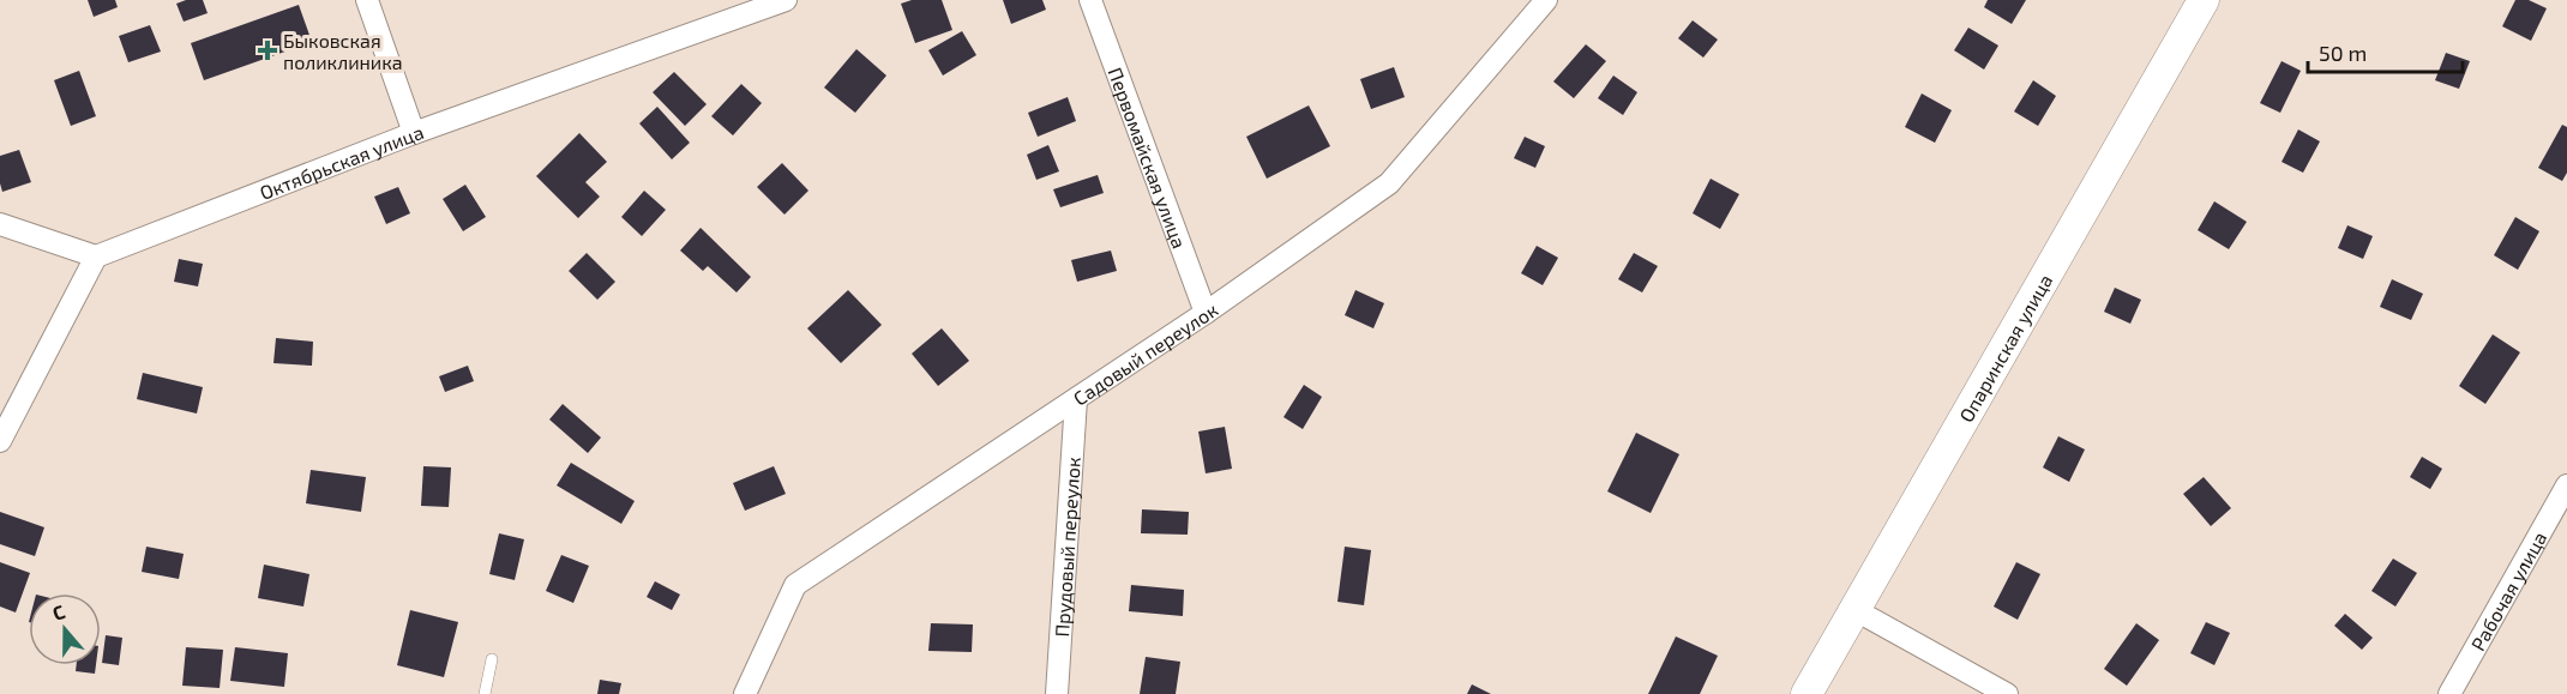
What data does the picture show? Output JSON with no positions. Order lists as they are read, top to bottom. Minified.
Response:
{"streets":{"main road":["Опаринская улица"],"street":["Первомайская улица","Октябрьская улица","Садовый переулок","Прудовый переулок","Рабочая улица"]},"crossings":[["Первомайская улица","Садовый переулок"],["Садовый переулок","Прудовый переулок"]],"places":{"health":["Быковская поликлиника"]},"scale_bar":"50 m","north":"top"}
